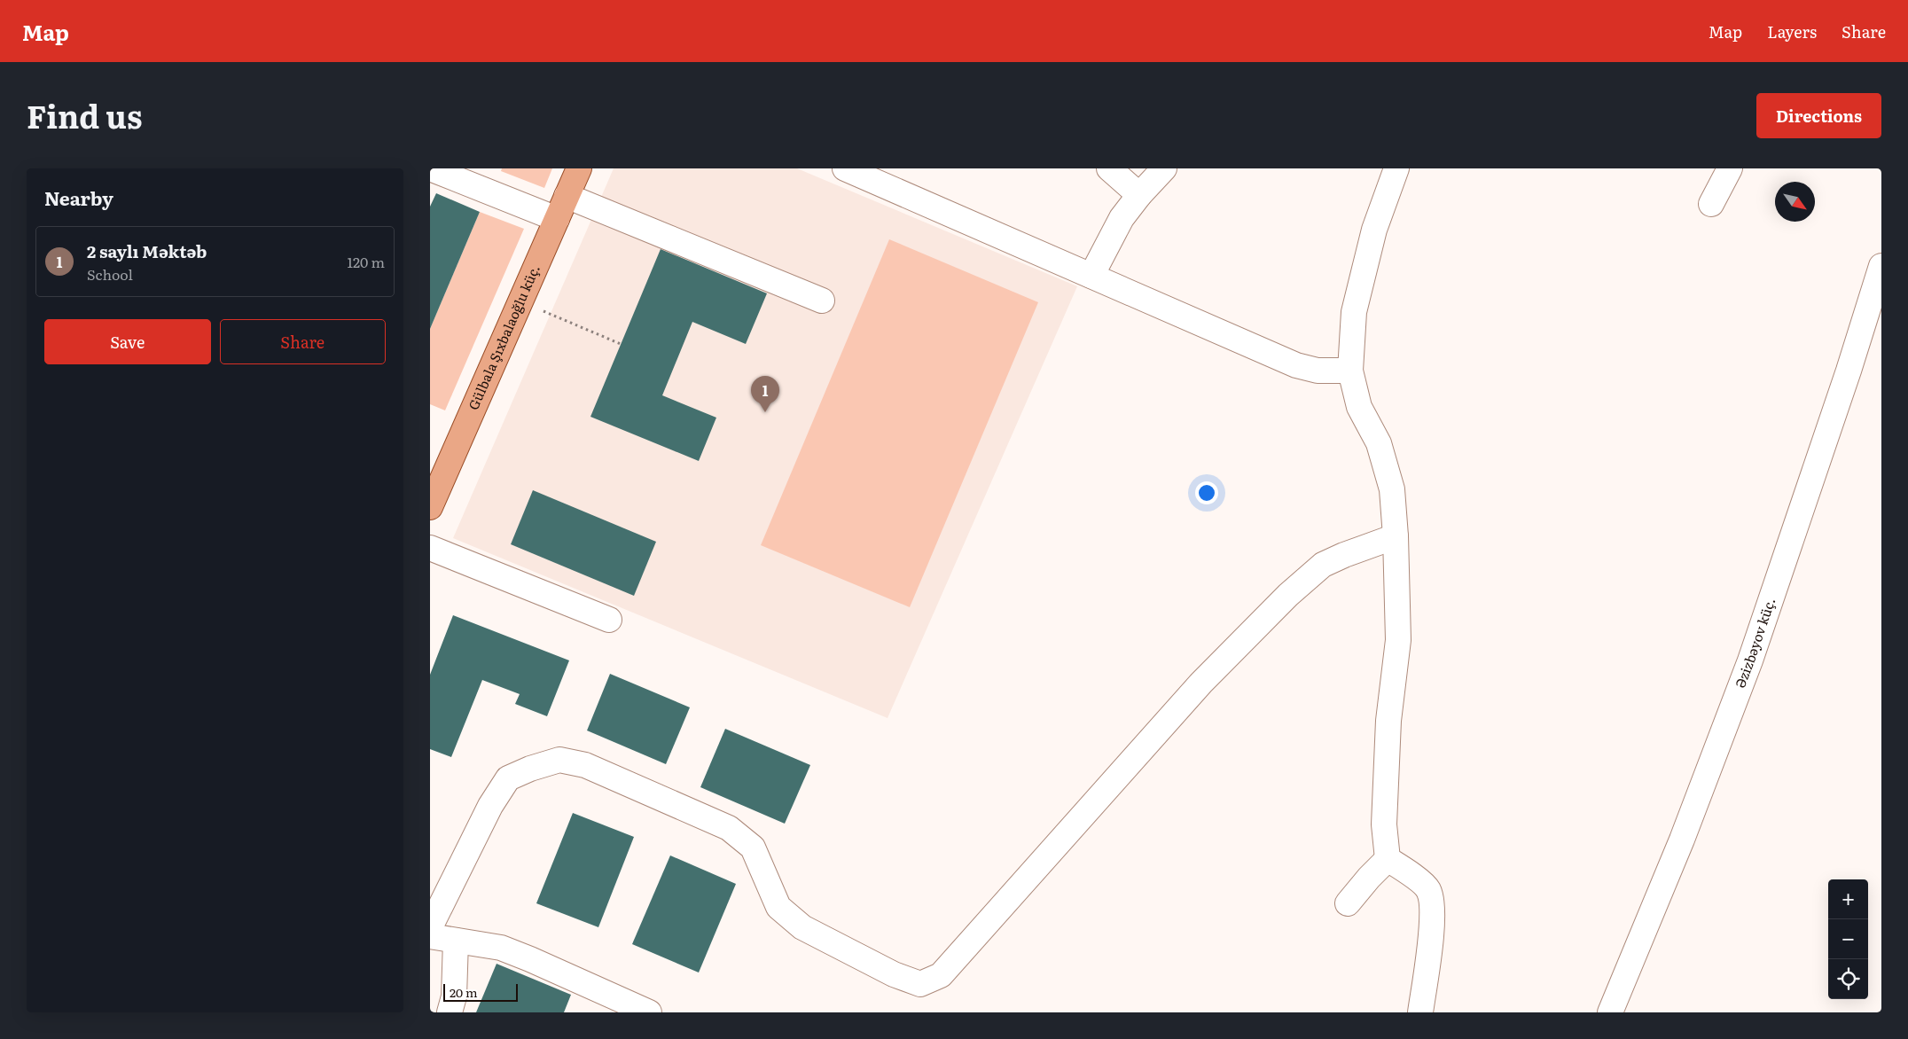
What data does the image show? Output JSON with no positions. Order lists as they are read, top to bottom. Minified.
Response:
{"streets":{"main road":["Gülbala Şıxbalaoğlu küç."],"street":["Əzizbəyov küç."]},"scale_bar":"20 m","north":"bottom right","page":{"header":"Map","nav":["Map","Layers","Share"],"title":"Find us","buttons":["Directions",["Save","Share"]],"heading":"Nearby","list":[{"mark":"1","name":"2 saylı Məktəb","note":"School","value":"120 m"}],"pins":"1","map_buttons":["+","−"],"scale":"20 m"}}
